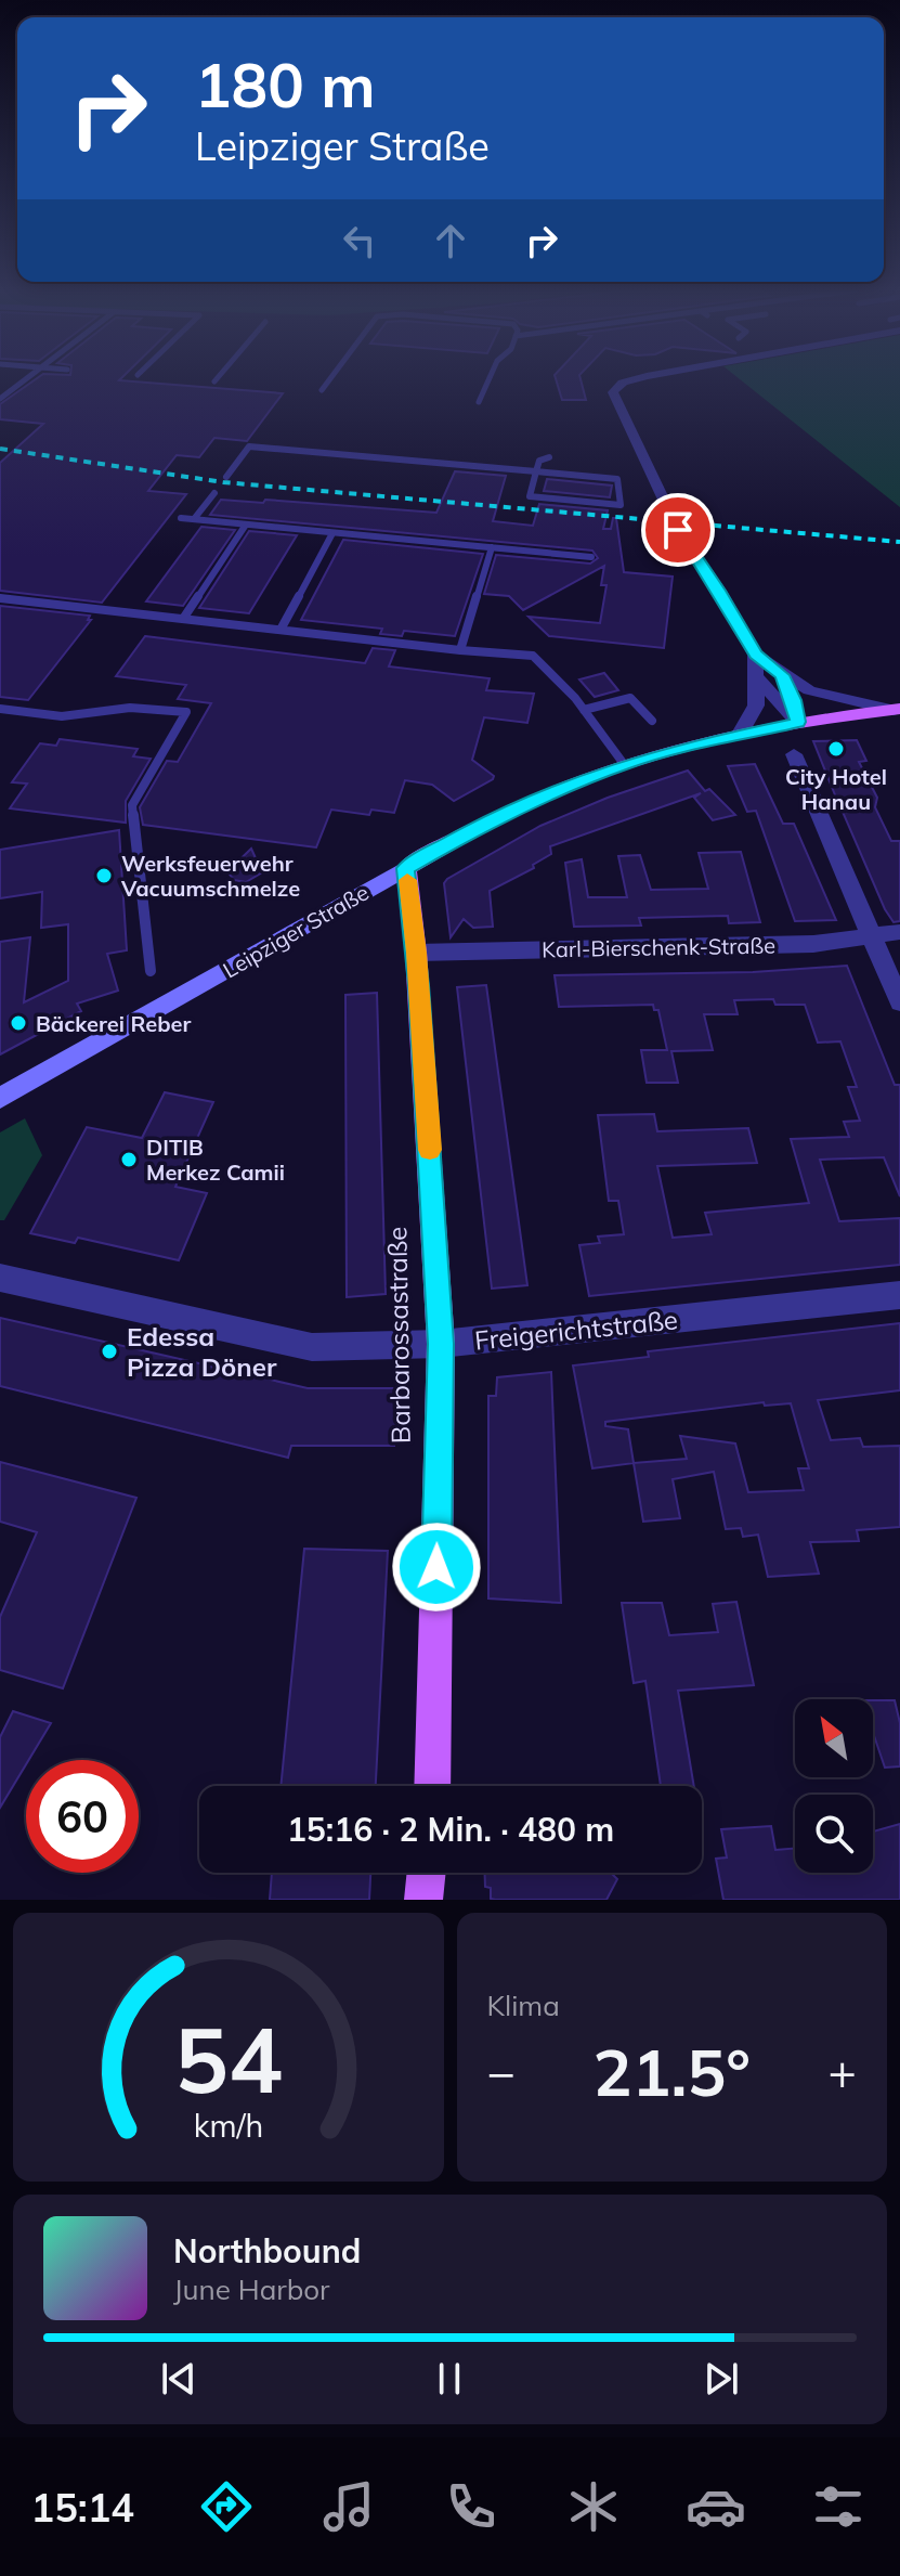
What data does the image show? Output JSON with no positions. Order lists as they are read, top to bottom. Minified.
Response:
{"streets":{"main road":["Leipziger Straße","Barbarossastraße"],"street":["Karl-Bierschenk-Straße","Freigerichtstraße"]},"crossings":[["Leipziger Straße","Barbarossastraße"],["Karl-Bierschenk-Straße","Barbarossastraße"],["Freigerichtstraße","Barbarossastraße"]],"places":["City Hotel Hanau","Werksfeuerwehr Vacuumschmelze","Bäckerei Reber","DITIB Merkez Camii","Edessa Pizza Döner"],"north":"top left","page":{"turn":["180 m","Leipziger Straße"],"limit":"60","trip":"15:16 · 2 Min. · 480 m","tile":"Klima","heat":["−","21.5°","+"],"song":["Northbound","June Harbor"],"tabs":"15:14","gauge":["54","km/h"]}}
